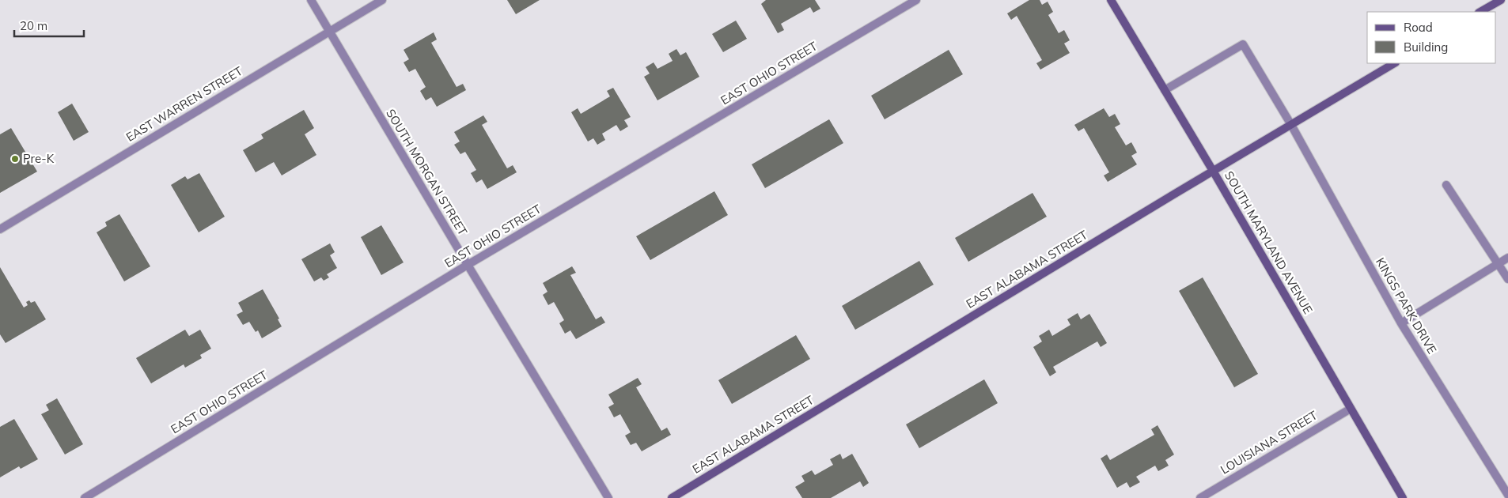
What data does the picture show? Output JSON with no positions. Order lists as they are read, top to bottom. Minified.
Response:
{"streets":{"street":["EAST OHIO STREET","EAST WARREN STREET","SOUTH MORGAN STREET","SOUTH MARYLAND AVENUE","EAST ALABAMA STREET","KINGS PARK DRIVE","LOUISIANA STREET"]},"crossings":[["EAST OHIO STREET","SOUTH MORGAN STREET"],["EAST WARREN STREET","SOUTH MORGAN STREET"],["SOUTH MARYLAND AVENUE","EAST ALABAMA STREET"],["SOUTH MARYLAND AVENUE","KINGS PARK DRIVE"],["SOUTH MARYLAND AVENUE","LOUISIANA STREET"],["EAST ALABAMA STREET","KINGS PARK DRIVE"]],"places":["Pre-K"],"legend":["Road","Building"],"scale_bar":"20 m"}
